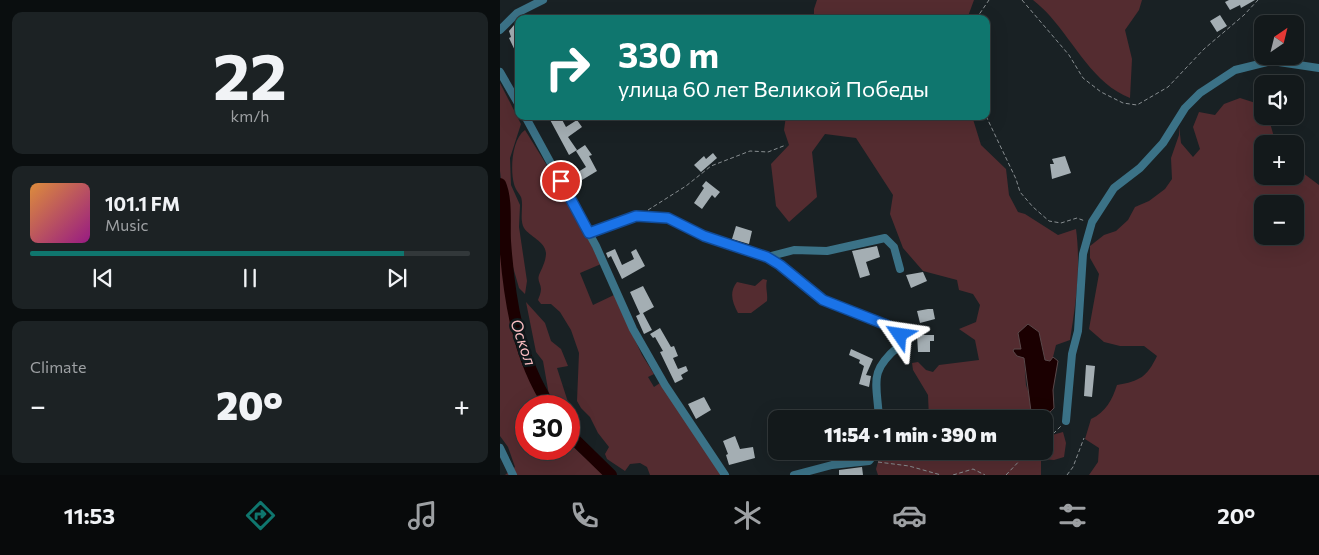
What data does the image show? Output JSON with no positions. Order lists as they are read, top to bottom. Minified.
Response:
{"water":["Оскол"],"north":"top right","page":{"tile":[["22","km/h"],"Climate"],"map_buttons":["+","−"],"turn":["330 m","улица 60 лет Великой Победы"],"song":["101.1 FM","Music"],"heat":["−","20°","+"],"limit":"30","trip":"11:54 · 1 min · 390 m","tabs":["11:53","20°"]}}
